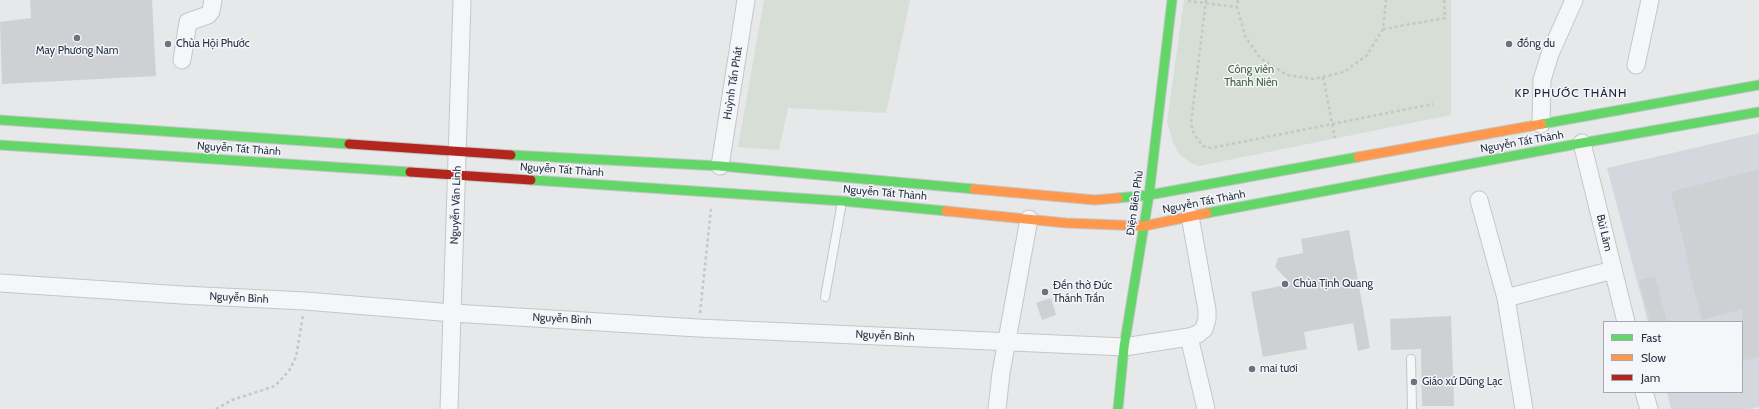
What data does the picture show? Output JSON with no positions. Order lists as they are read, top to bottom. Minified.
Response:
{"streets":{"main road":["Nguyễn Tất Thành","Điện Biên Phủ"],"street":["Huỳnh Tấn Phát","Nguyễn Văn Linh","Bùi Lâm","Nguyễn Bình"]},"crossings":[["Huỳnh Tấn Phát","Nguyễn Tất Thành"],["Nguyễn Tất Thành","Điện Biên Phủ"],["Nguyễn Tất Thành","Nguyễn Văn Linh"],["Nguyễn Tất Thành","Bùi Lâm"],["Điện Biên Phủ","Nguyễn Bình"],["Nguyễn Văn Linh","Nguyễn Bình"]],"districts":["KP PHƯỚC THÀNH"],"parks":["Công viên Thanh Niên"],"places":["May Phương Nam","Chùa Hội Phước","đồng du","Chùa Tịnh Quang","Đền thờ Đức Thánh Trần","mai tươi","Giáo xứ Dũng Lạc"],"legend":["Fast","Slow","Jam"]}
